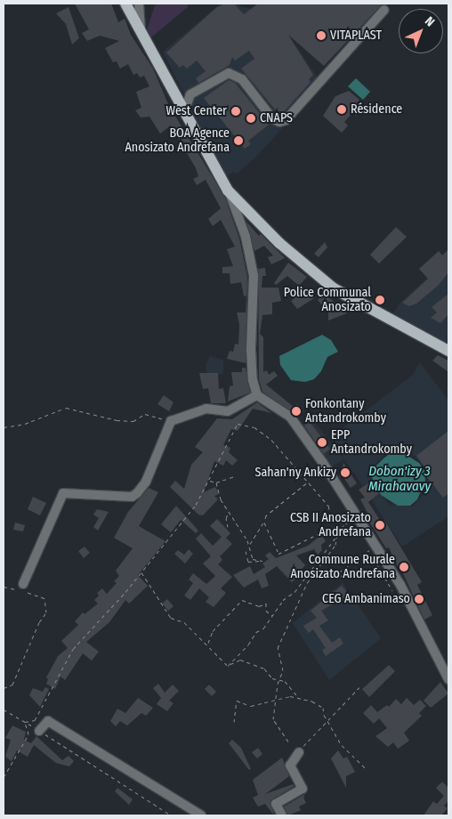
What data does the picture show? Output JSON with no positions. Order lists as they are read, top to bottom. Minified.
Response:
{"water":["Dobon'izy 3 Mirahavavy"],"places":["VITAPLAST","Résidence","West Center","CNAPS","BOA Agence Anosizato Andrefana","Police Communal Anosizato","Fonkontany Antandrokomby","EPP Antandrokomby","Sahan'ny Ankizy","CSB II Anosizato Andrefana","Commune Rurale Anosizato Andrefana","CEG Ambanimaso"],"north":"top right"}
